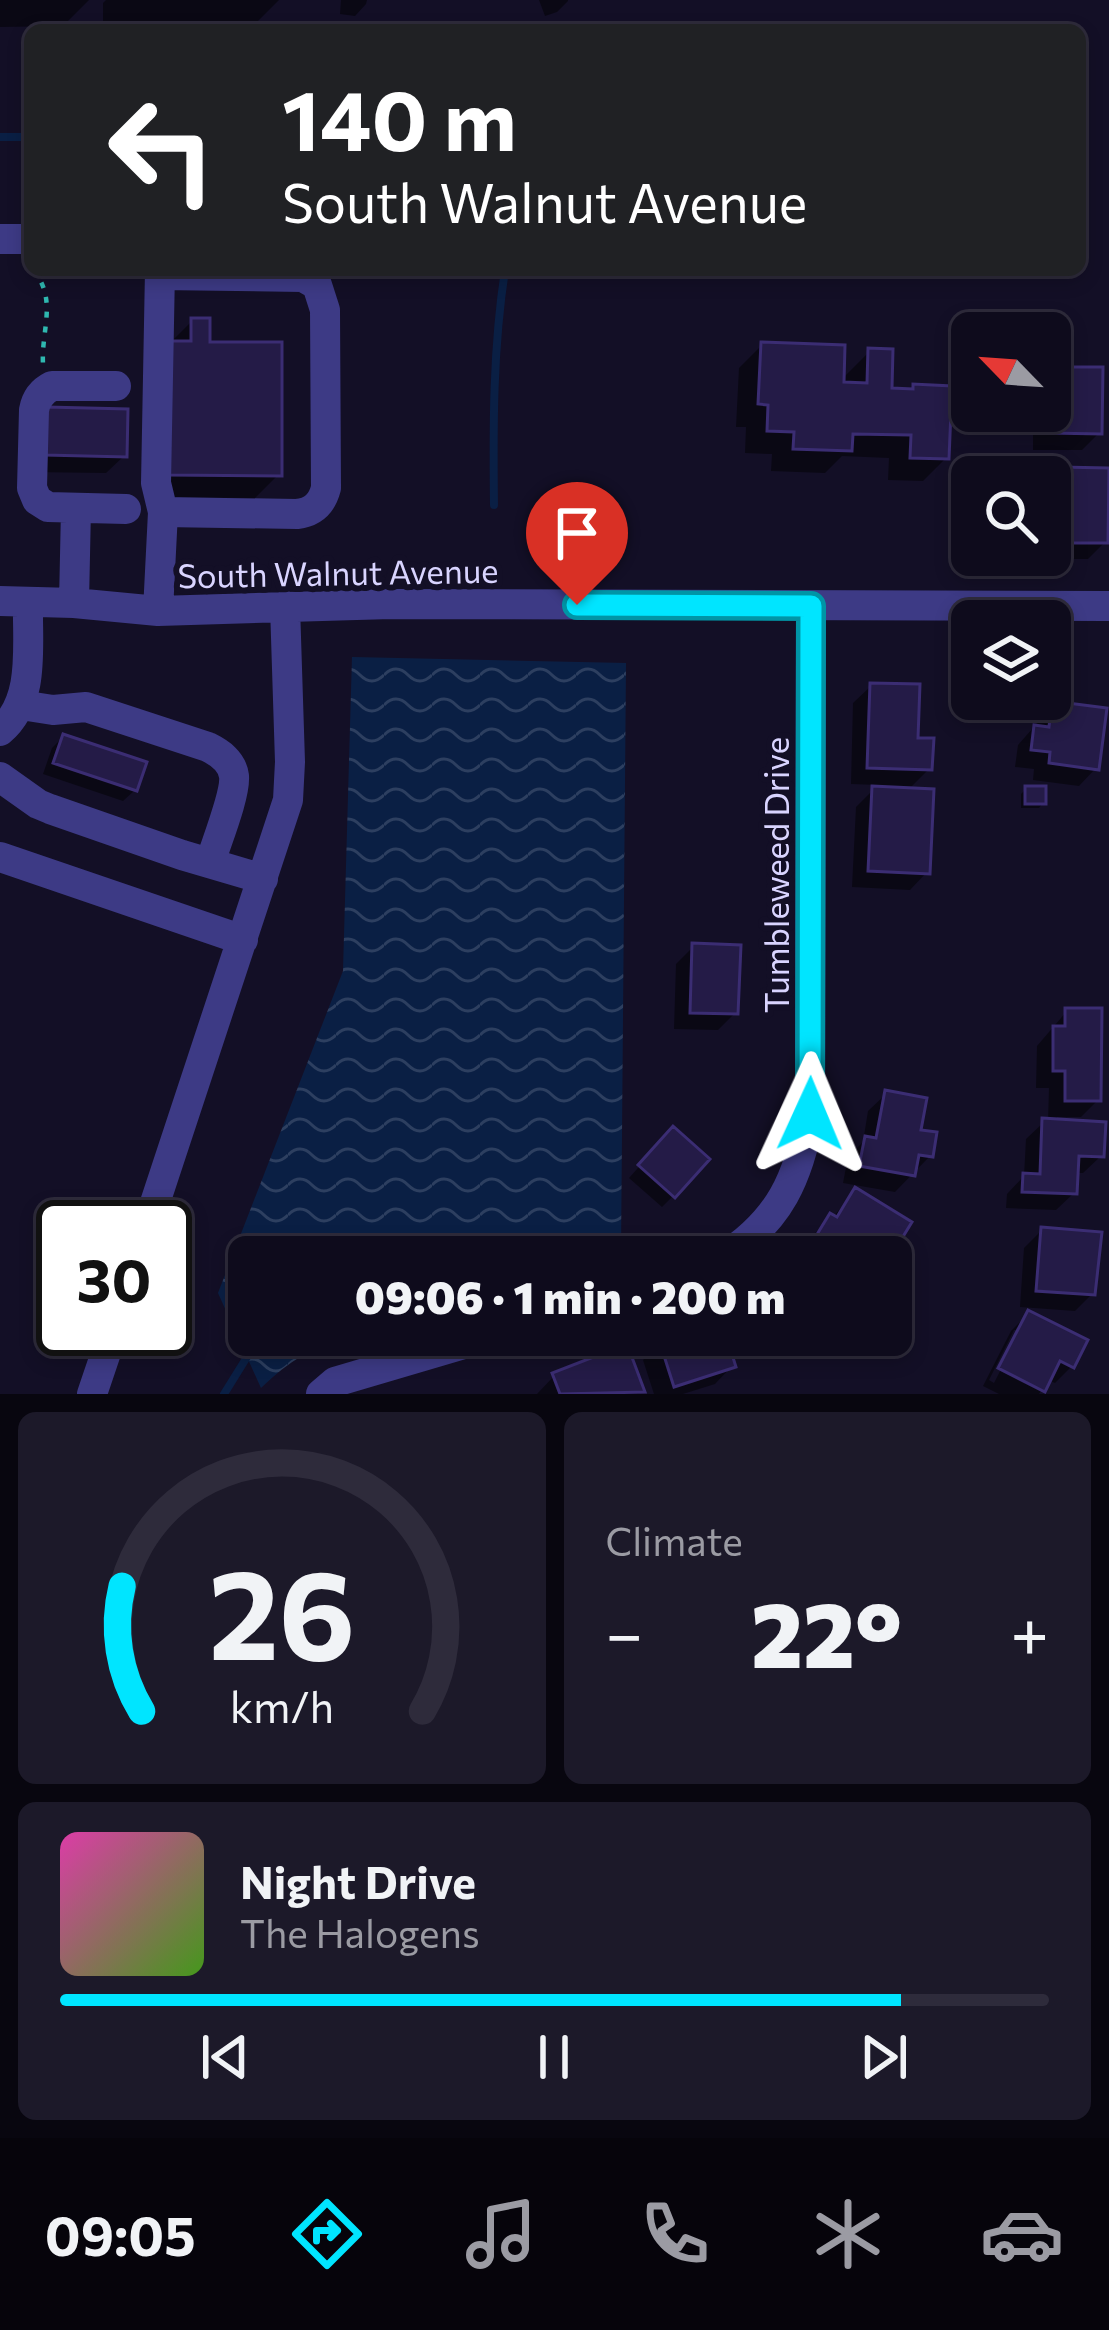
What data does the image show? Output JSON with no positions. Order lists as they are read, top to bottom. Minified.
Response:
{"streets":{"street":["South Walnut Avenue","Tumbleweed Drive"]},"crossings":[["South Walnut Avenue","Tumbleweed Drive"]],"north":"top left","page":{"turn":["140 m","South Walnut Avenue"],"limit":"30","trip":"09:06 · 1 min · 200 m","tile":"Climate","heat":["−","22°","+"],"song":["Night Drive","The Halogens"],"tabs":"09:05","gauge":["26","km/h"]}}
